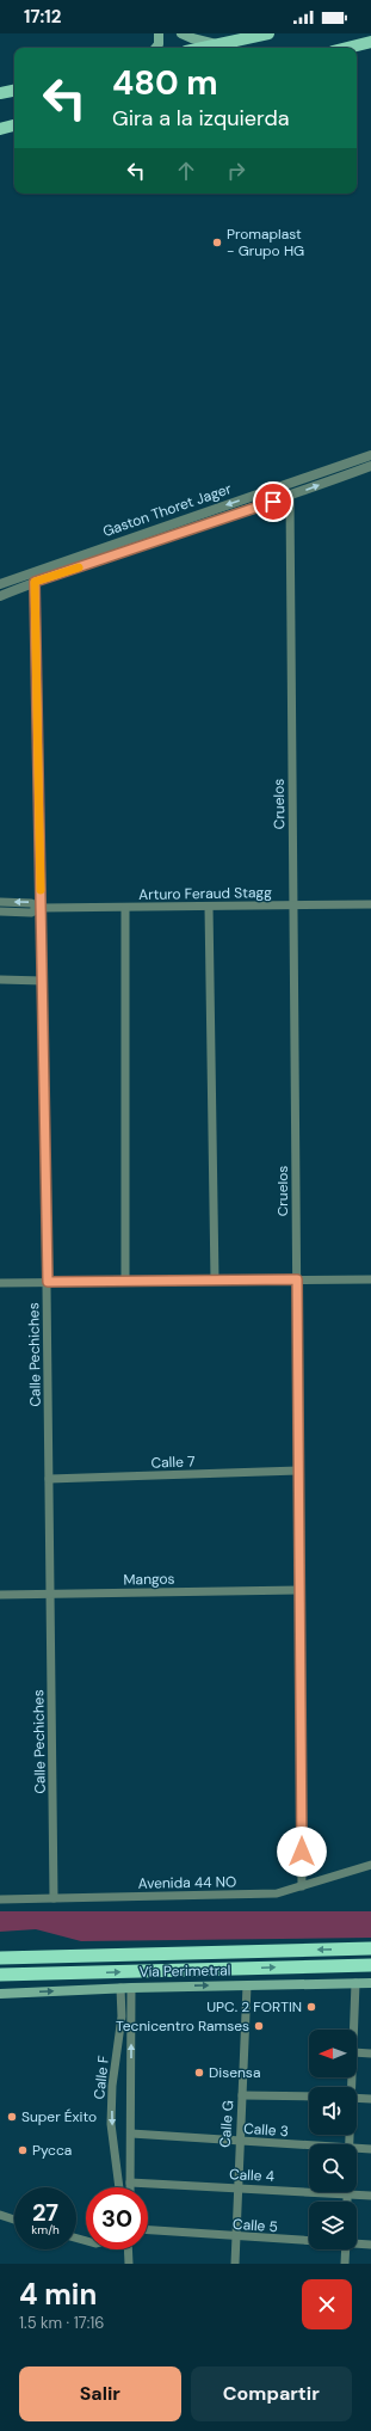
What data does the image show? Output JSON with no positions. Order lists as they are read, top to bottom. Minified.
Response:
{"streets":{"highway":["Vía Perimetral"],"street":["Gaston Thoret Jager","Cruelos","Arturo Feraud Stagg","Calle Pechiches","Calle 7","Mangos","Avenida 44 NO","Calle F","Calle G","Calle 3","Calle 4","Calle 5"]},"crossings":[["Gaston Thoret Jager","Cruelos"],["Gaston Thoret Jager","Calle Pechiches"],["Cruelos","Arturo Feraud Stagg"],["Cruelos","Calle 7"],["Cruelos","Mangos"],["Cruelos","Avenida 44 NO"],["Arturo Feraud Stagg","Calle Pechiches"],["Calle Pechiches","Calle 7"],["Calle Pechiches","Mangos"],["Calle Pechiches","Avenida 44 NO"],["Vía Perimetral","Calle F"],["Vía Perimetral","Calle G"],["Calle F","Calle 3"],["Calle F","Calle 4"],["Calle G","Calle 3"],["Calle G","Calle 4"],["Calle G","Calle 5"]],"places":["Promaplast - Grupo HG","UPC. 2 FORTIN","Tecnicentro Ramses","Disensa","Super Éxito","Pycca"],"north":"left","page":{"status":"17:12","turn":["480 m","Gira a la izquierda"],"speed":"27 km/h","limit":"30","heading":["4 min","1.5 km · 17:16"],"buttons":["Salir","Compartir"]}}
